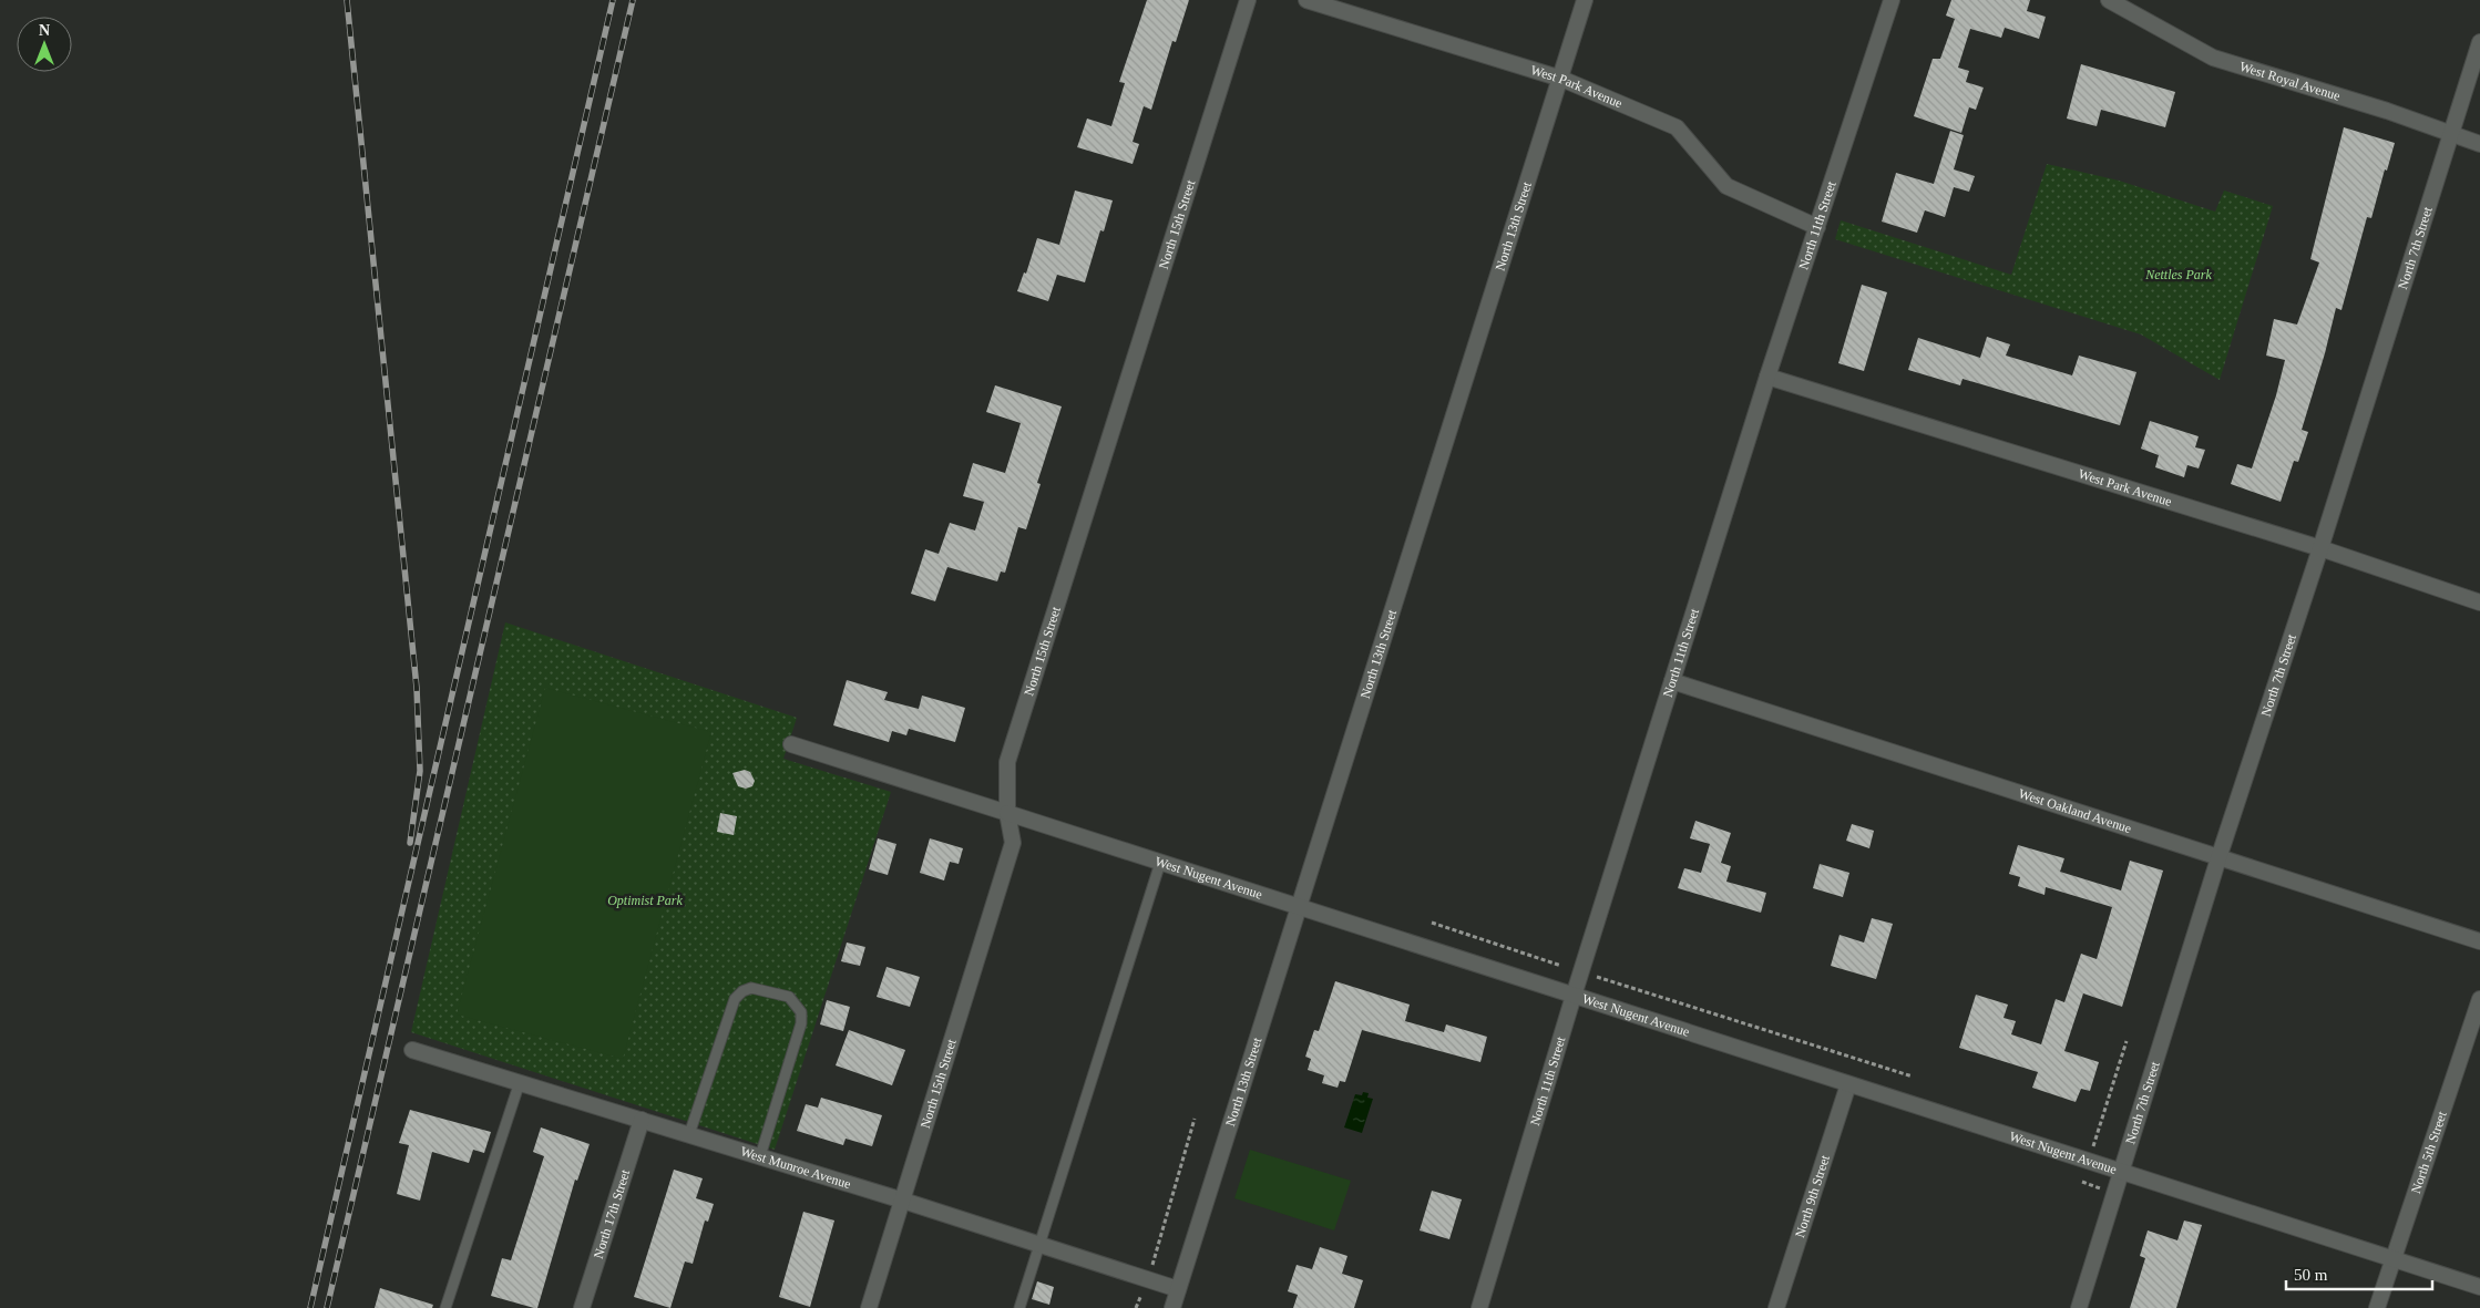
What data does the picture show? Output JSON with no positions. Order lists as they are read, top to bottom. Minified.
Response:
{"streets":{"street":["West Royal Avenue","West Park Avenue","North 15th Street","North 11th Street","North 13th Street","North 7th Street","West Oakland Avenue","West Nugent Avenue","North 5th Street","West Munroe Avenue","North 9th Street","North 17th Street"]},"crossings":[["West Royal Avenue","North 7th Street"],["West Park Avenue","North 11th Street"],["West Park Avenue","North 13th Street"],["West Park Avenue","North 7th Street"],["North 15th Street","West Nugent Avenue"],["North 15th Street","West Munroe Avenue"],["North 11th Street","West Oakland Avenue"],["North 11th Street","West Nugent Avenue"],["North 13th Street","West Nugent Avenue"],["North 13th Street","West Munroe Avenue"],["North 7th Street","West Oakland Avenue"],["North 7th Street","West Nugent Avenue"],["West Nugent Avenue","North 5th Street"],["West Nugent Avenue","North 9th Street"],["West Munroe Avenue","North 17th Street"]],"parks":["Nettles Park","Optimist Park"],"scale_bar":"50 m","north":"top"}
